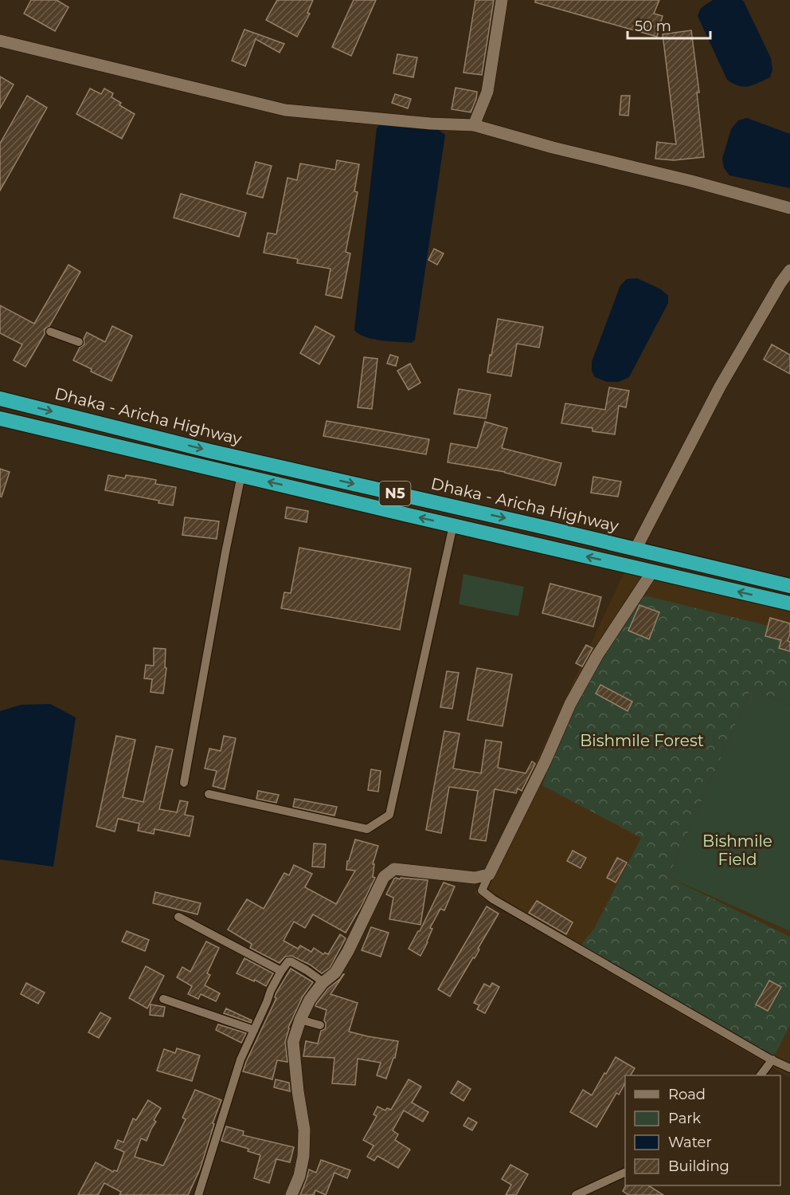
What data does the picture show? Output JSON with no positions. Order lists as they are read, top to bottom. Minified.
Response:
{"streets":{"highway":["Dhaka - Aricha Highway","N5"]},"parks":["Bishmile Forest","Bishmile Field"],"legend":["Road","Park","Water","Building"],"scale_bar":"50 m"}
